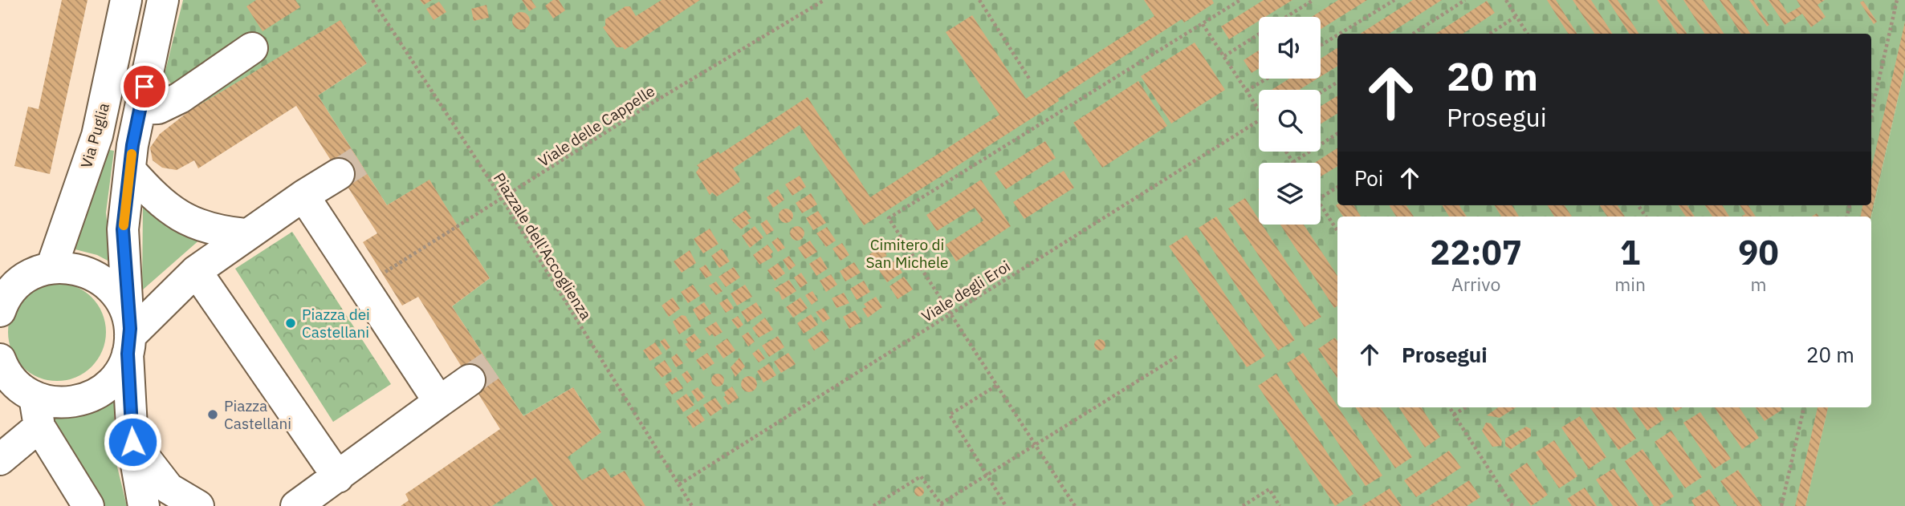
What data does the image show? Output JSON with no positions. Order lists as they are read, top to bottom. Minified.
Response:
{"streets":{"street":["Via Puglia"],"path":["Viale delle Cappelle","Piazzale dell'Accoglienza","Viale degli Eroi"]},"crossings":[["Viale delle Cappelle","Piazzale dell'Accoglienza"],["Piazzale dell'Accoglienza","Viale degli Eroi"]],"parks":["Cimitero di San Michele"],"places":["Piazza dei Castellani","Piazza Castellani"],"page":{"turn":["20 m","Prosegui"],"then":"Poi","eta":["22:07","Arrivo","1","min","90","m"],"list":[{"name":"Prosegui","value":"20 m"}]}}
